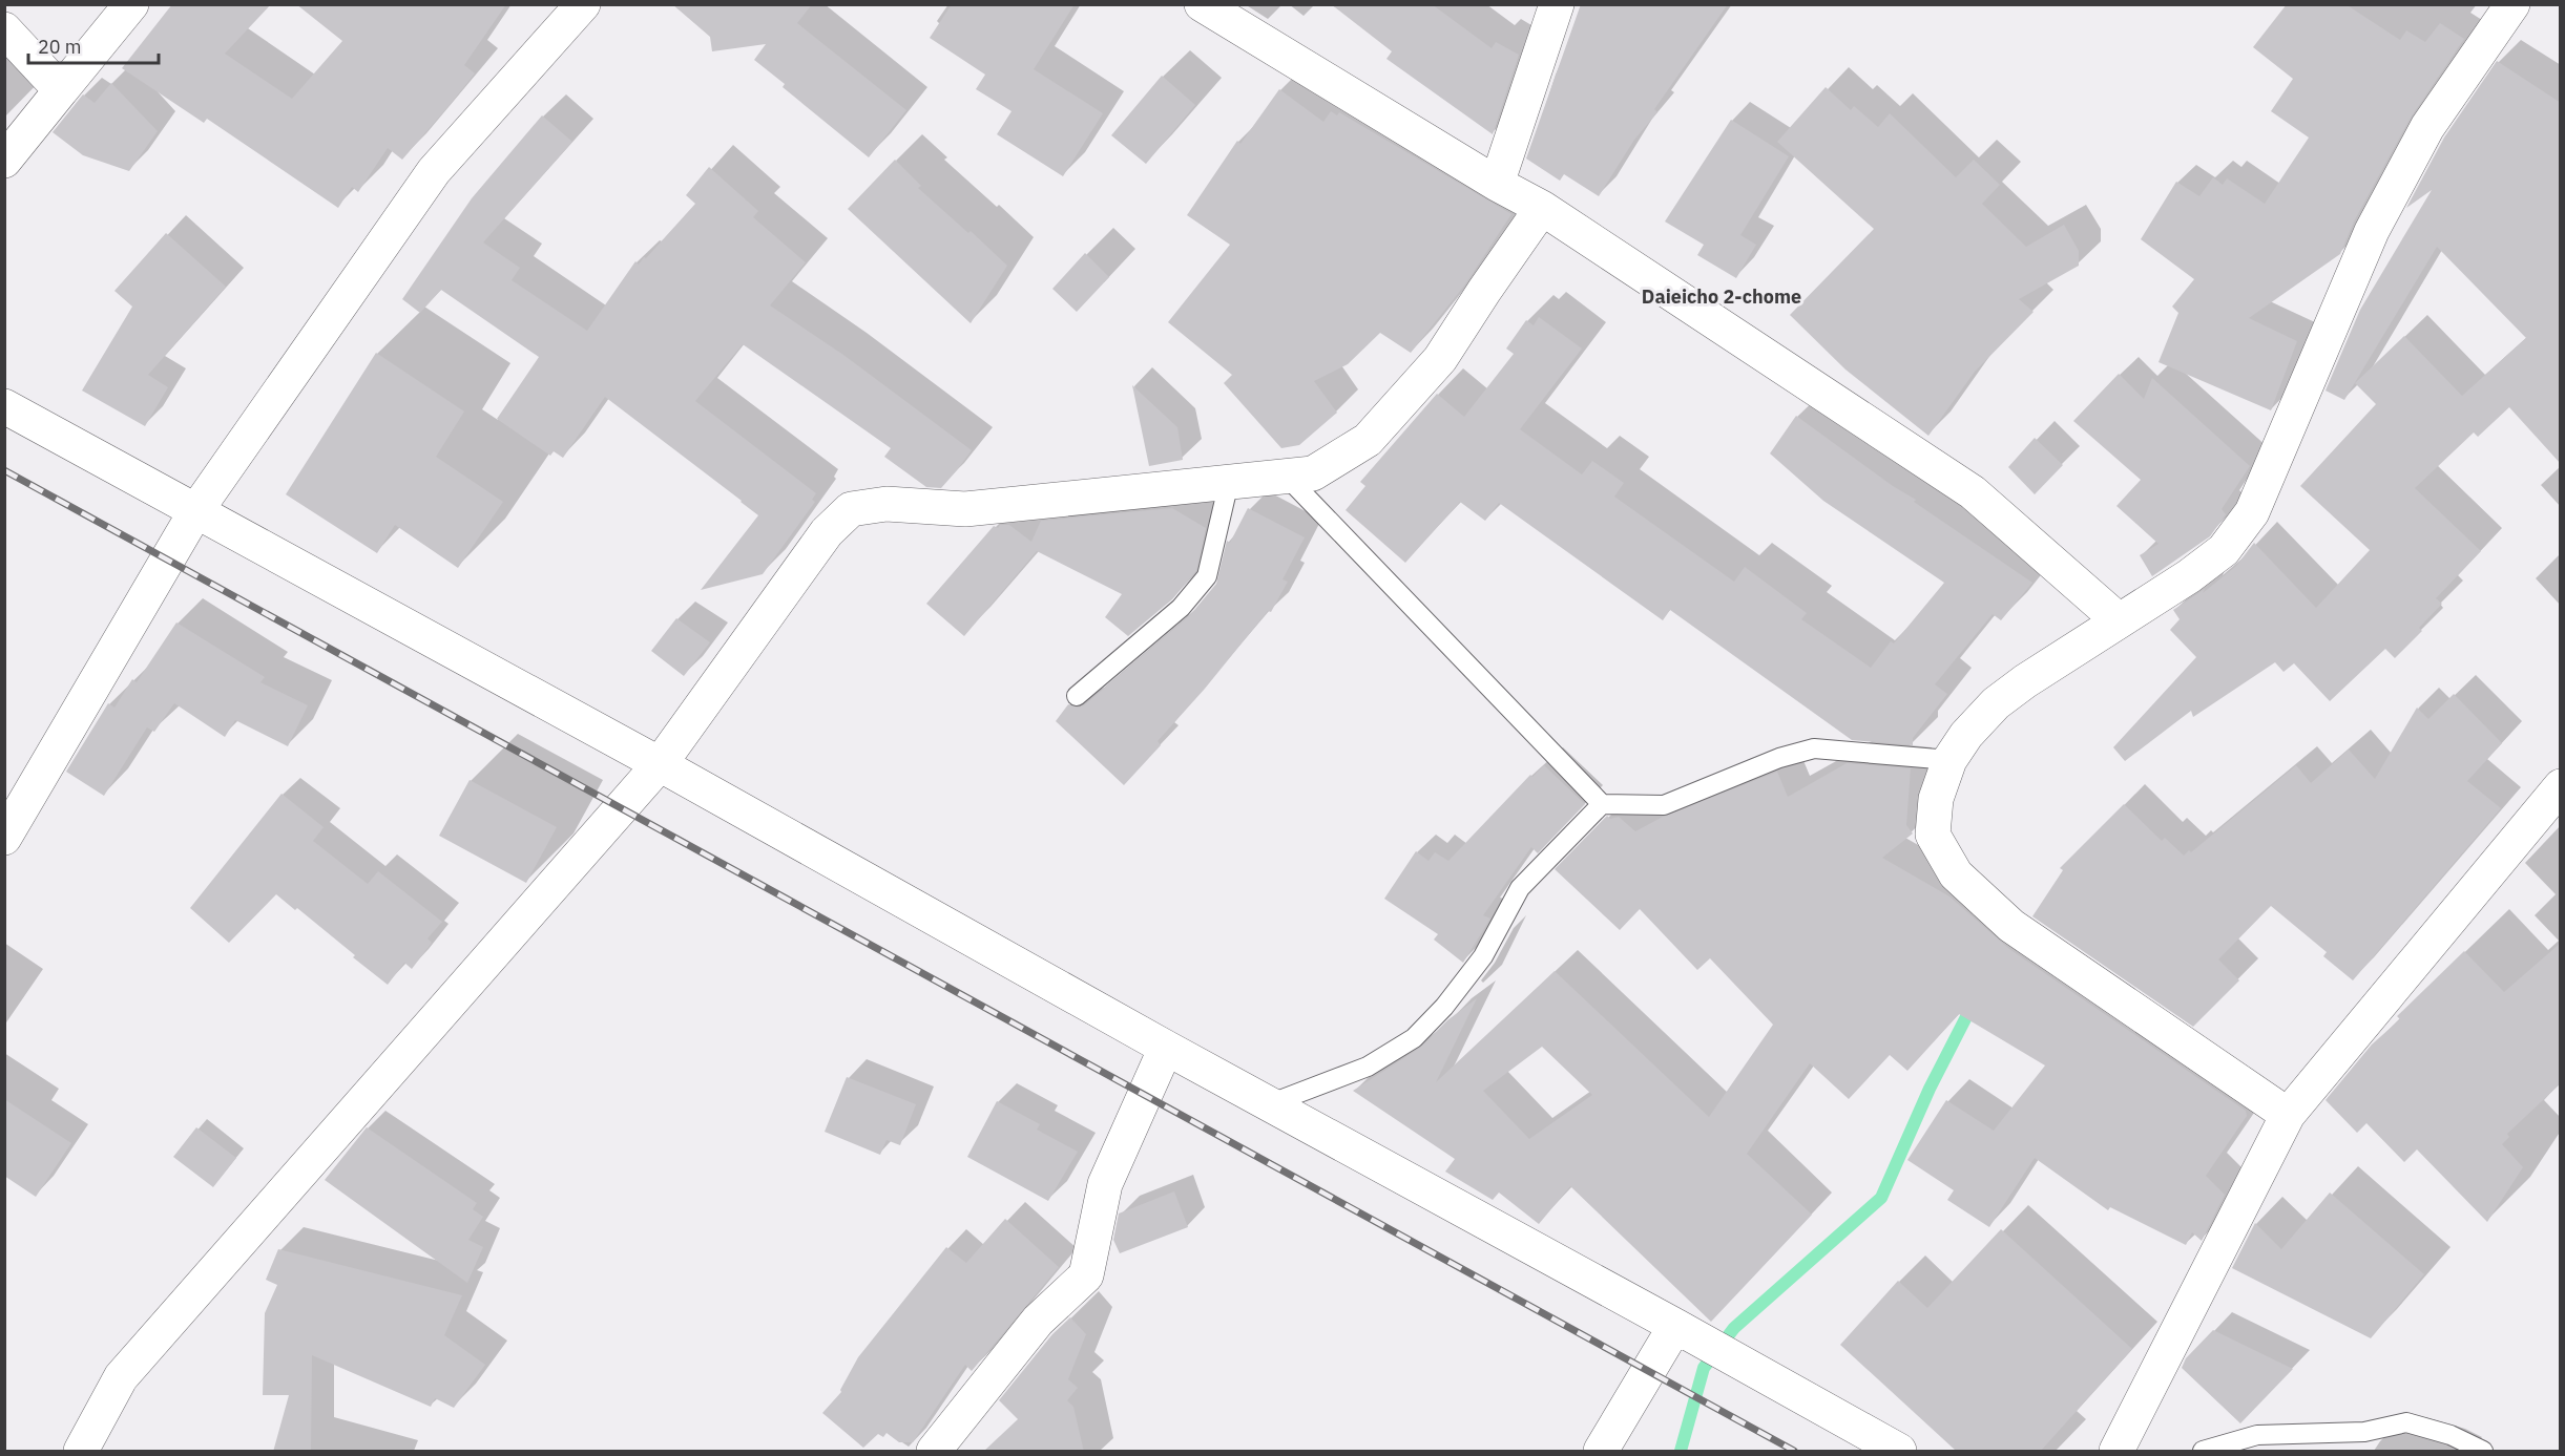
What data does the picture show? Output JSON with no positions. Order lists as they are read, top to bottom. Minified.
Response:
{"districts":["Daieicho 2-chome"],"scale_bar":"20 m"}
